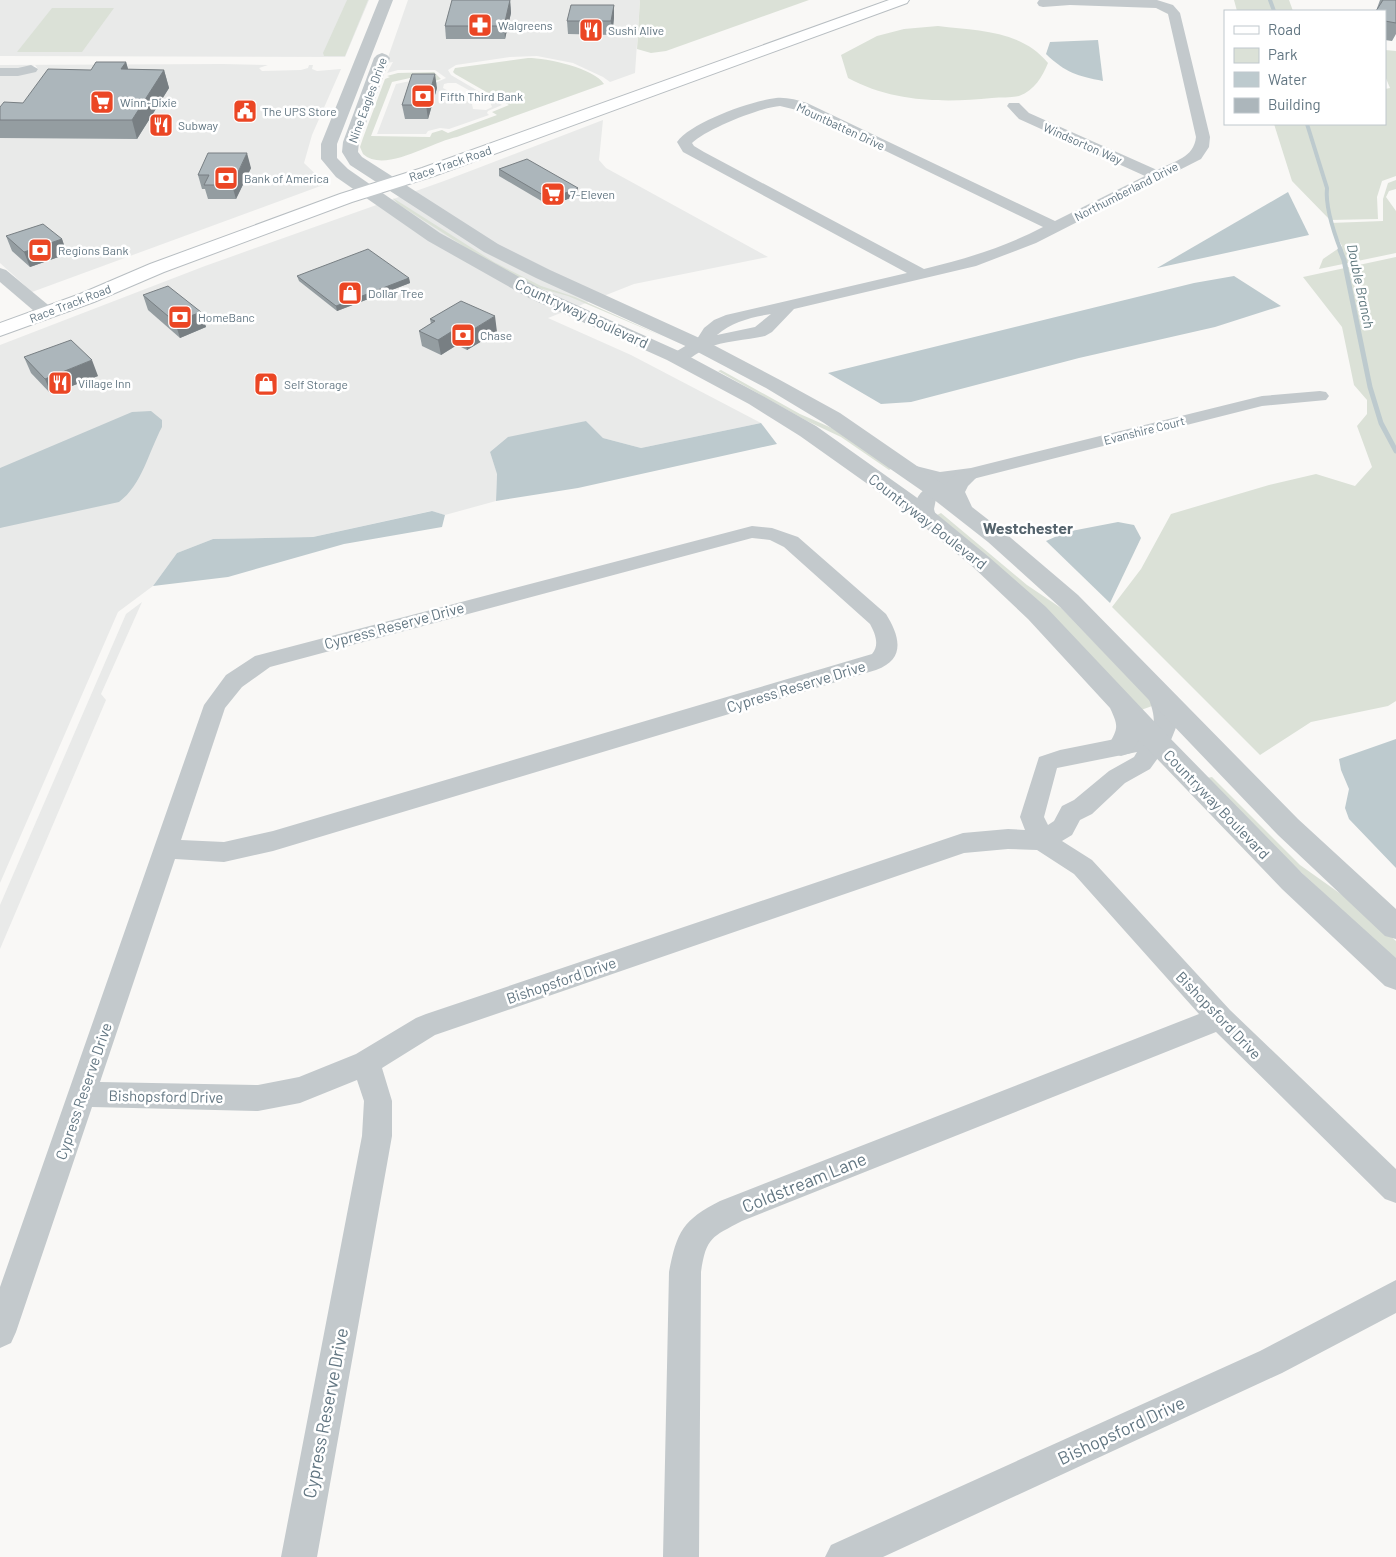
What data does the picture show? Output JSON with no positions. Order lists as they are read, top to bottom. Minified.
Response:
{"streets":{"main road":["Race Track Road"],"street":["Nine Eagles Drive","Mountbatten Drive","Windsorton Way","Northumberland Drive","Countryway Boulevard","Evanshire Court","Cypress Reserve Drive","Bishopsford Drive","Coldstream Lane"]},"crossings":[["Nine Eagles Drive","Race Track Road"],["Nine Eagles Drive","Countryway Boulevard"],["Mountbatten Drive","Northumberland Drive"],["Windsorton Way","Northumberland Drive"],["Race Track Road","Countryway Boulevard"],["Northumberland Drive","Countryway Boulevard"],["Countryway Boulevard","Evanshire Court"],["Cypress Reserve Drive","Bishopsford Drive"],["Bishopsford Drive","Coldstream Lane"]],"districts":["Westchester"],"water":["Double Branch"],"places":{"pharmacy":["Walgreens"],"restaurant":["Sushi Alive","Subway","Village Inn"],"bank":["Fifth Third Bank","Bank of America","Regions Bank","HomeBanc","Chase"],"supermarket":["Winn-Dixie","7-Eleven"],"public building":["The UPS Store"],"shop":["Dollar Tree","Self Storage"]},"legend":["Road","Park","Water","Building"]}
